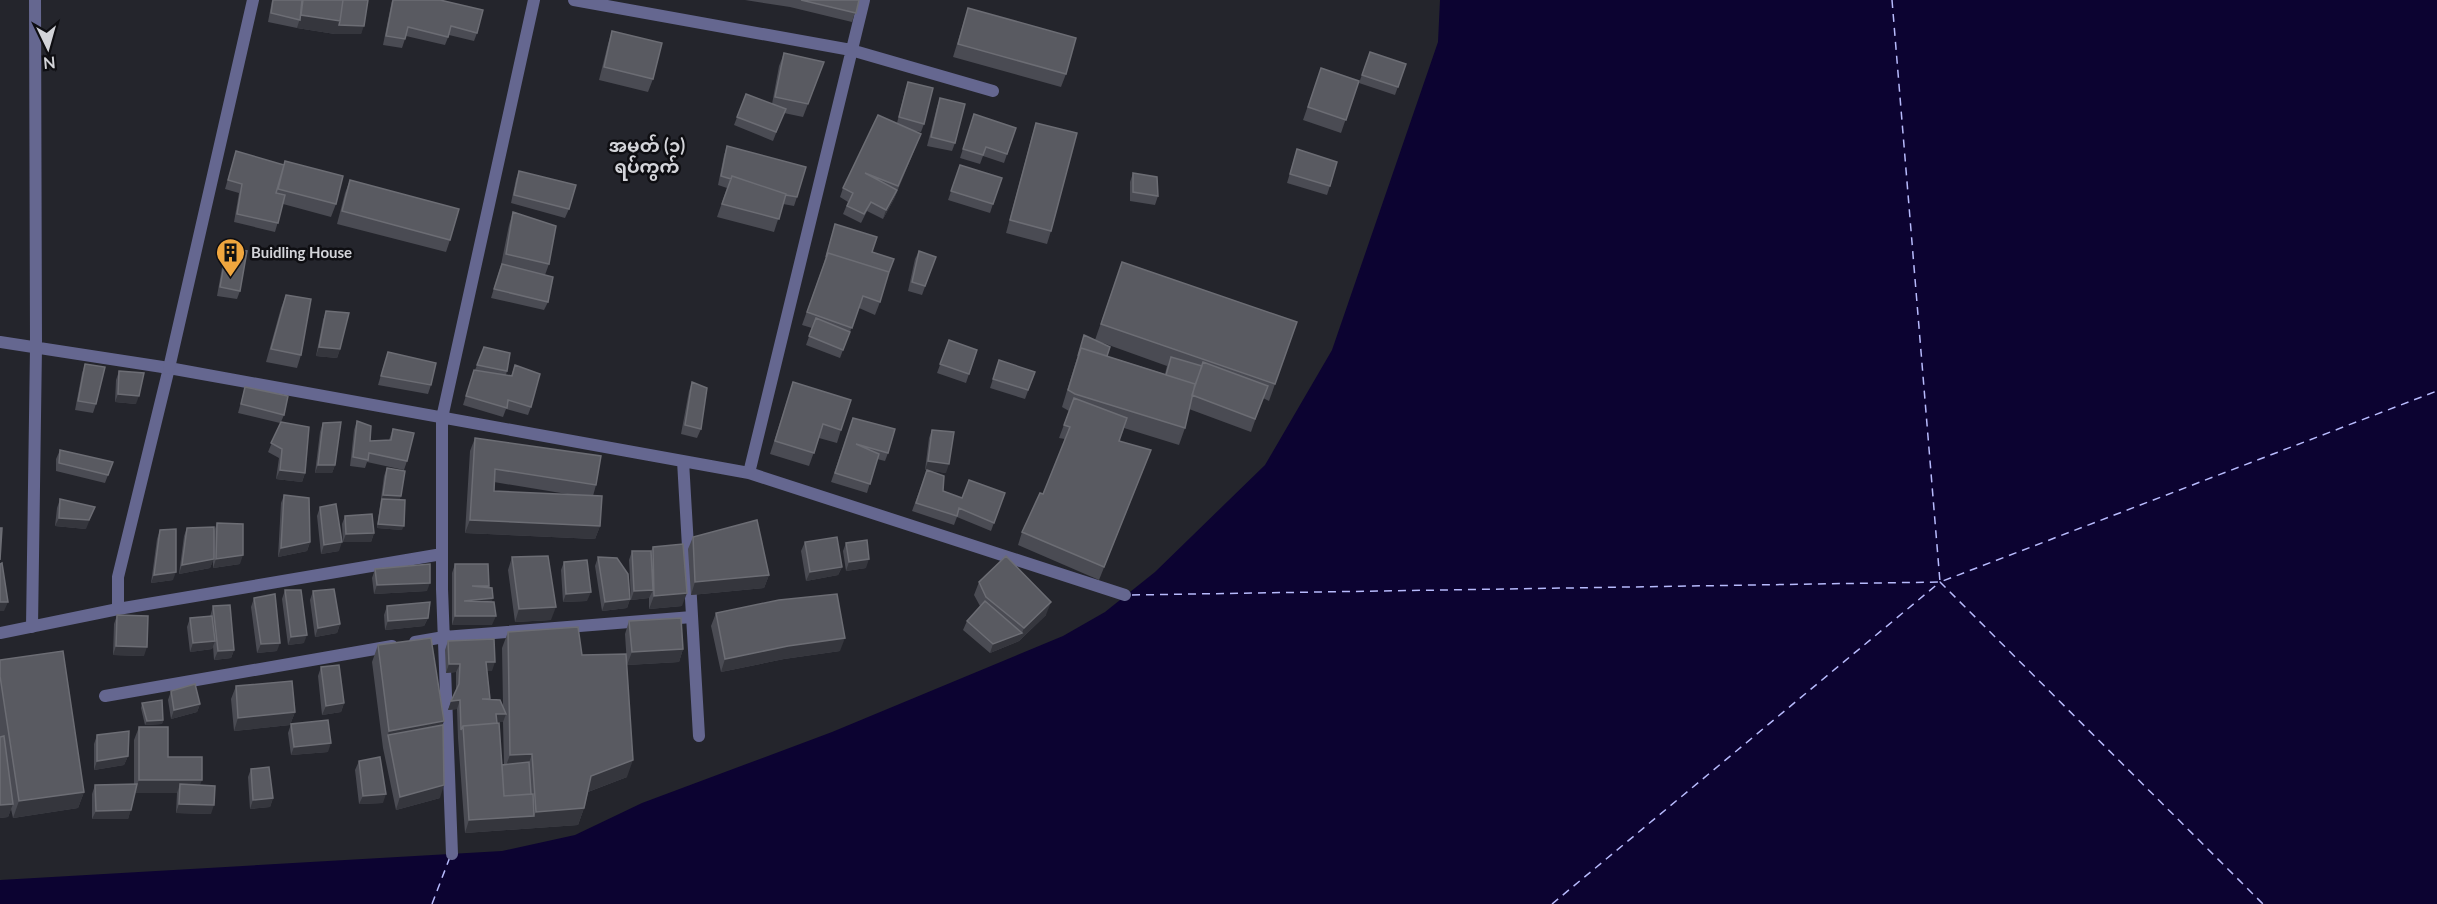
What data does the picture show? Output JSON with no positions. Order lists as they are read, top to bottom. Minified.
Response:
{"districts":["အမှတ် (၁) ရပ်ကွက်"],"places":{"building":["Buidling House"]},"north":"bottom"}
